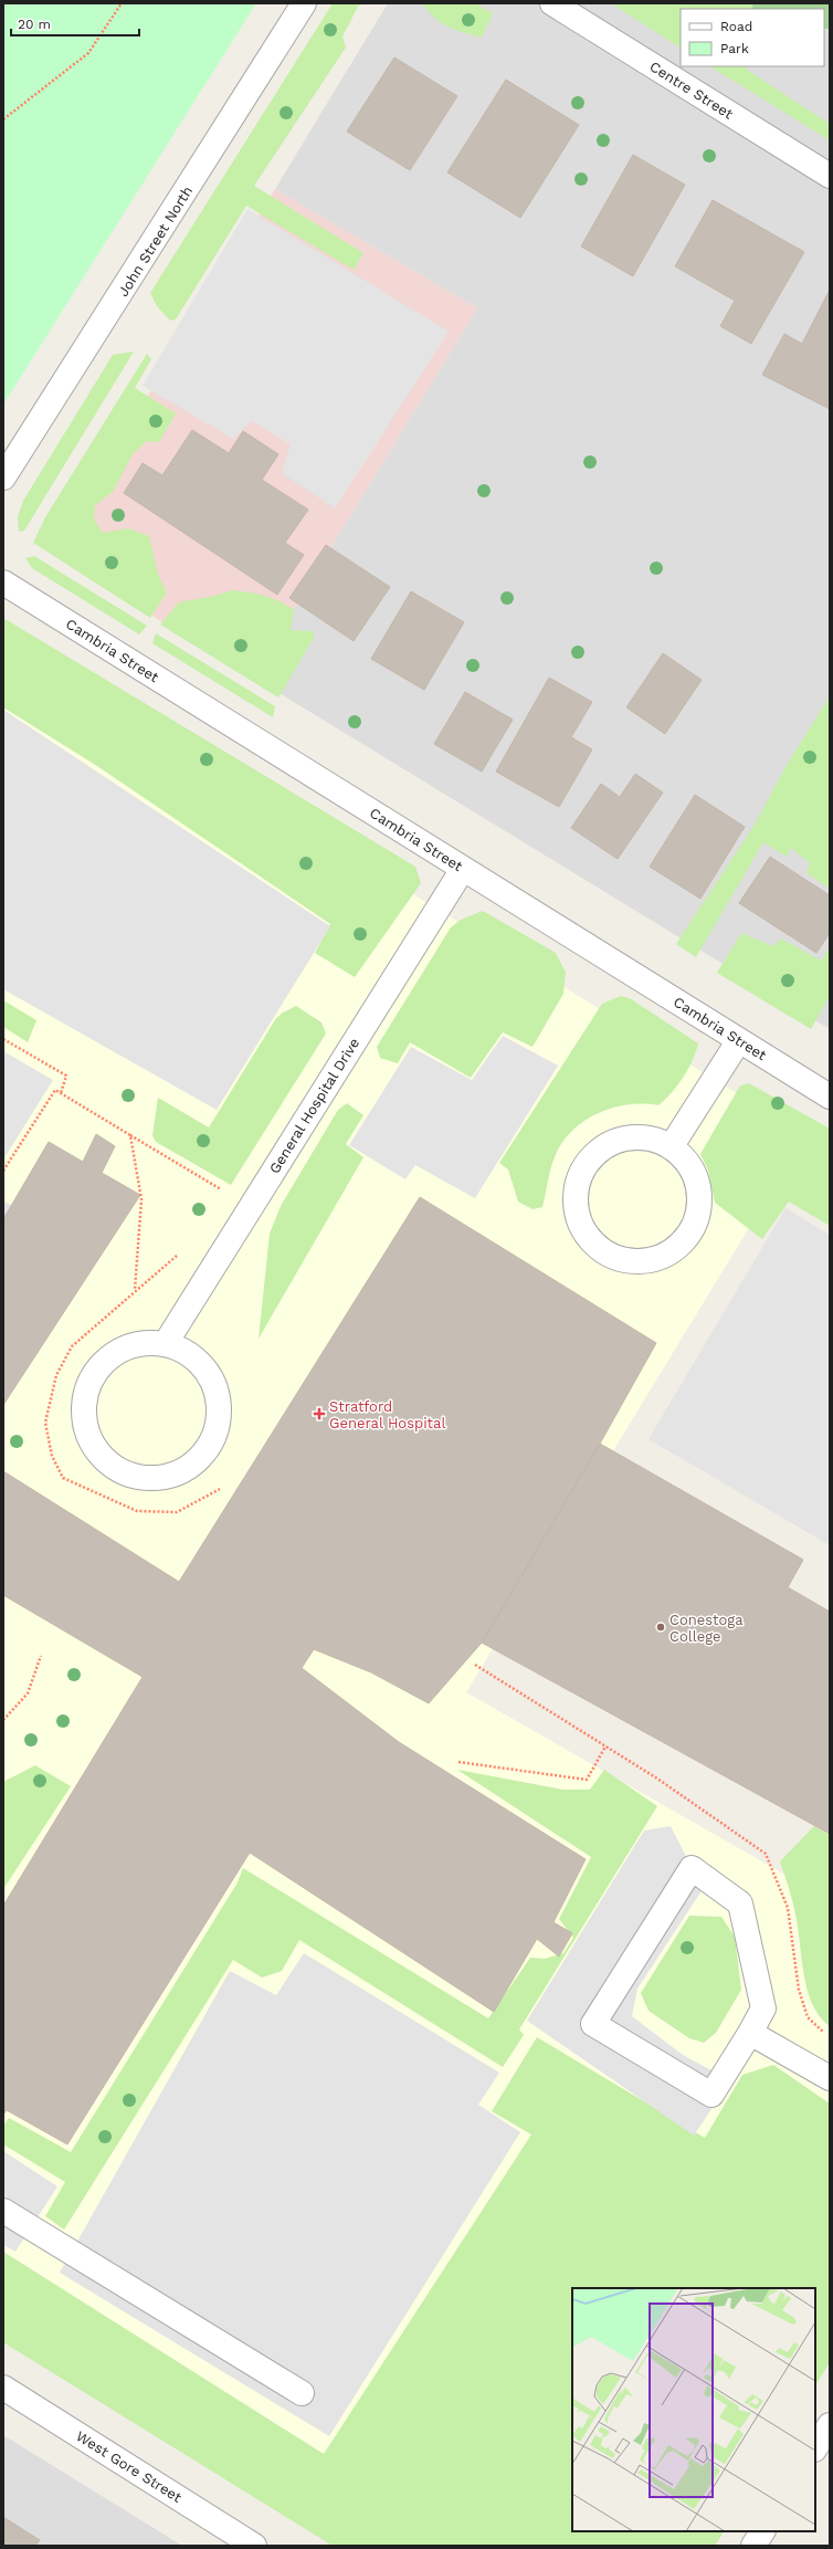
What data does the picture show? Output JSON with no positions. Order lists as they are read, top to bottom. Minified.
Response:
{"streets":{"street":["Centre Street","John Street North","Cambria Street","General Hospital Drive","West Gore Street"]},"crossings":[["Cambria Street","General Hospital Drive"]],"places":{"health":["Stratford General Hospital"],"other":["Conestoga College"]},"legend":["Road","Park"],"scale_bar":"20 m"}
